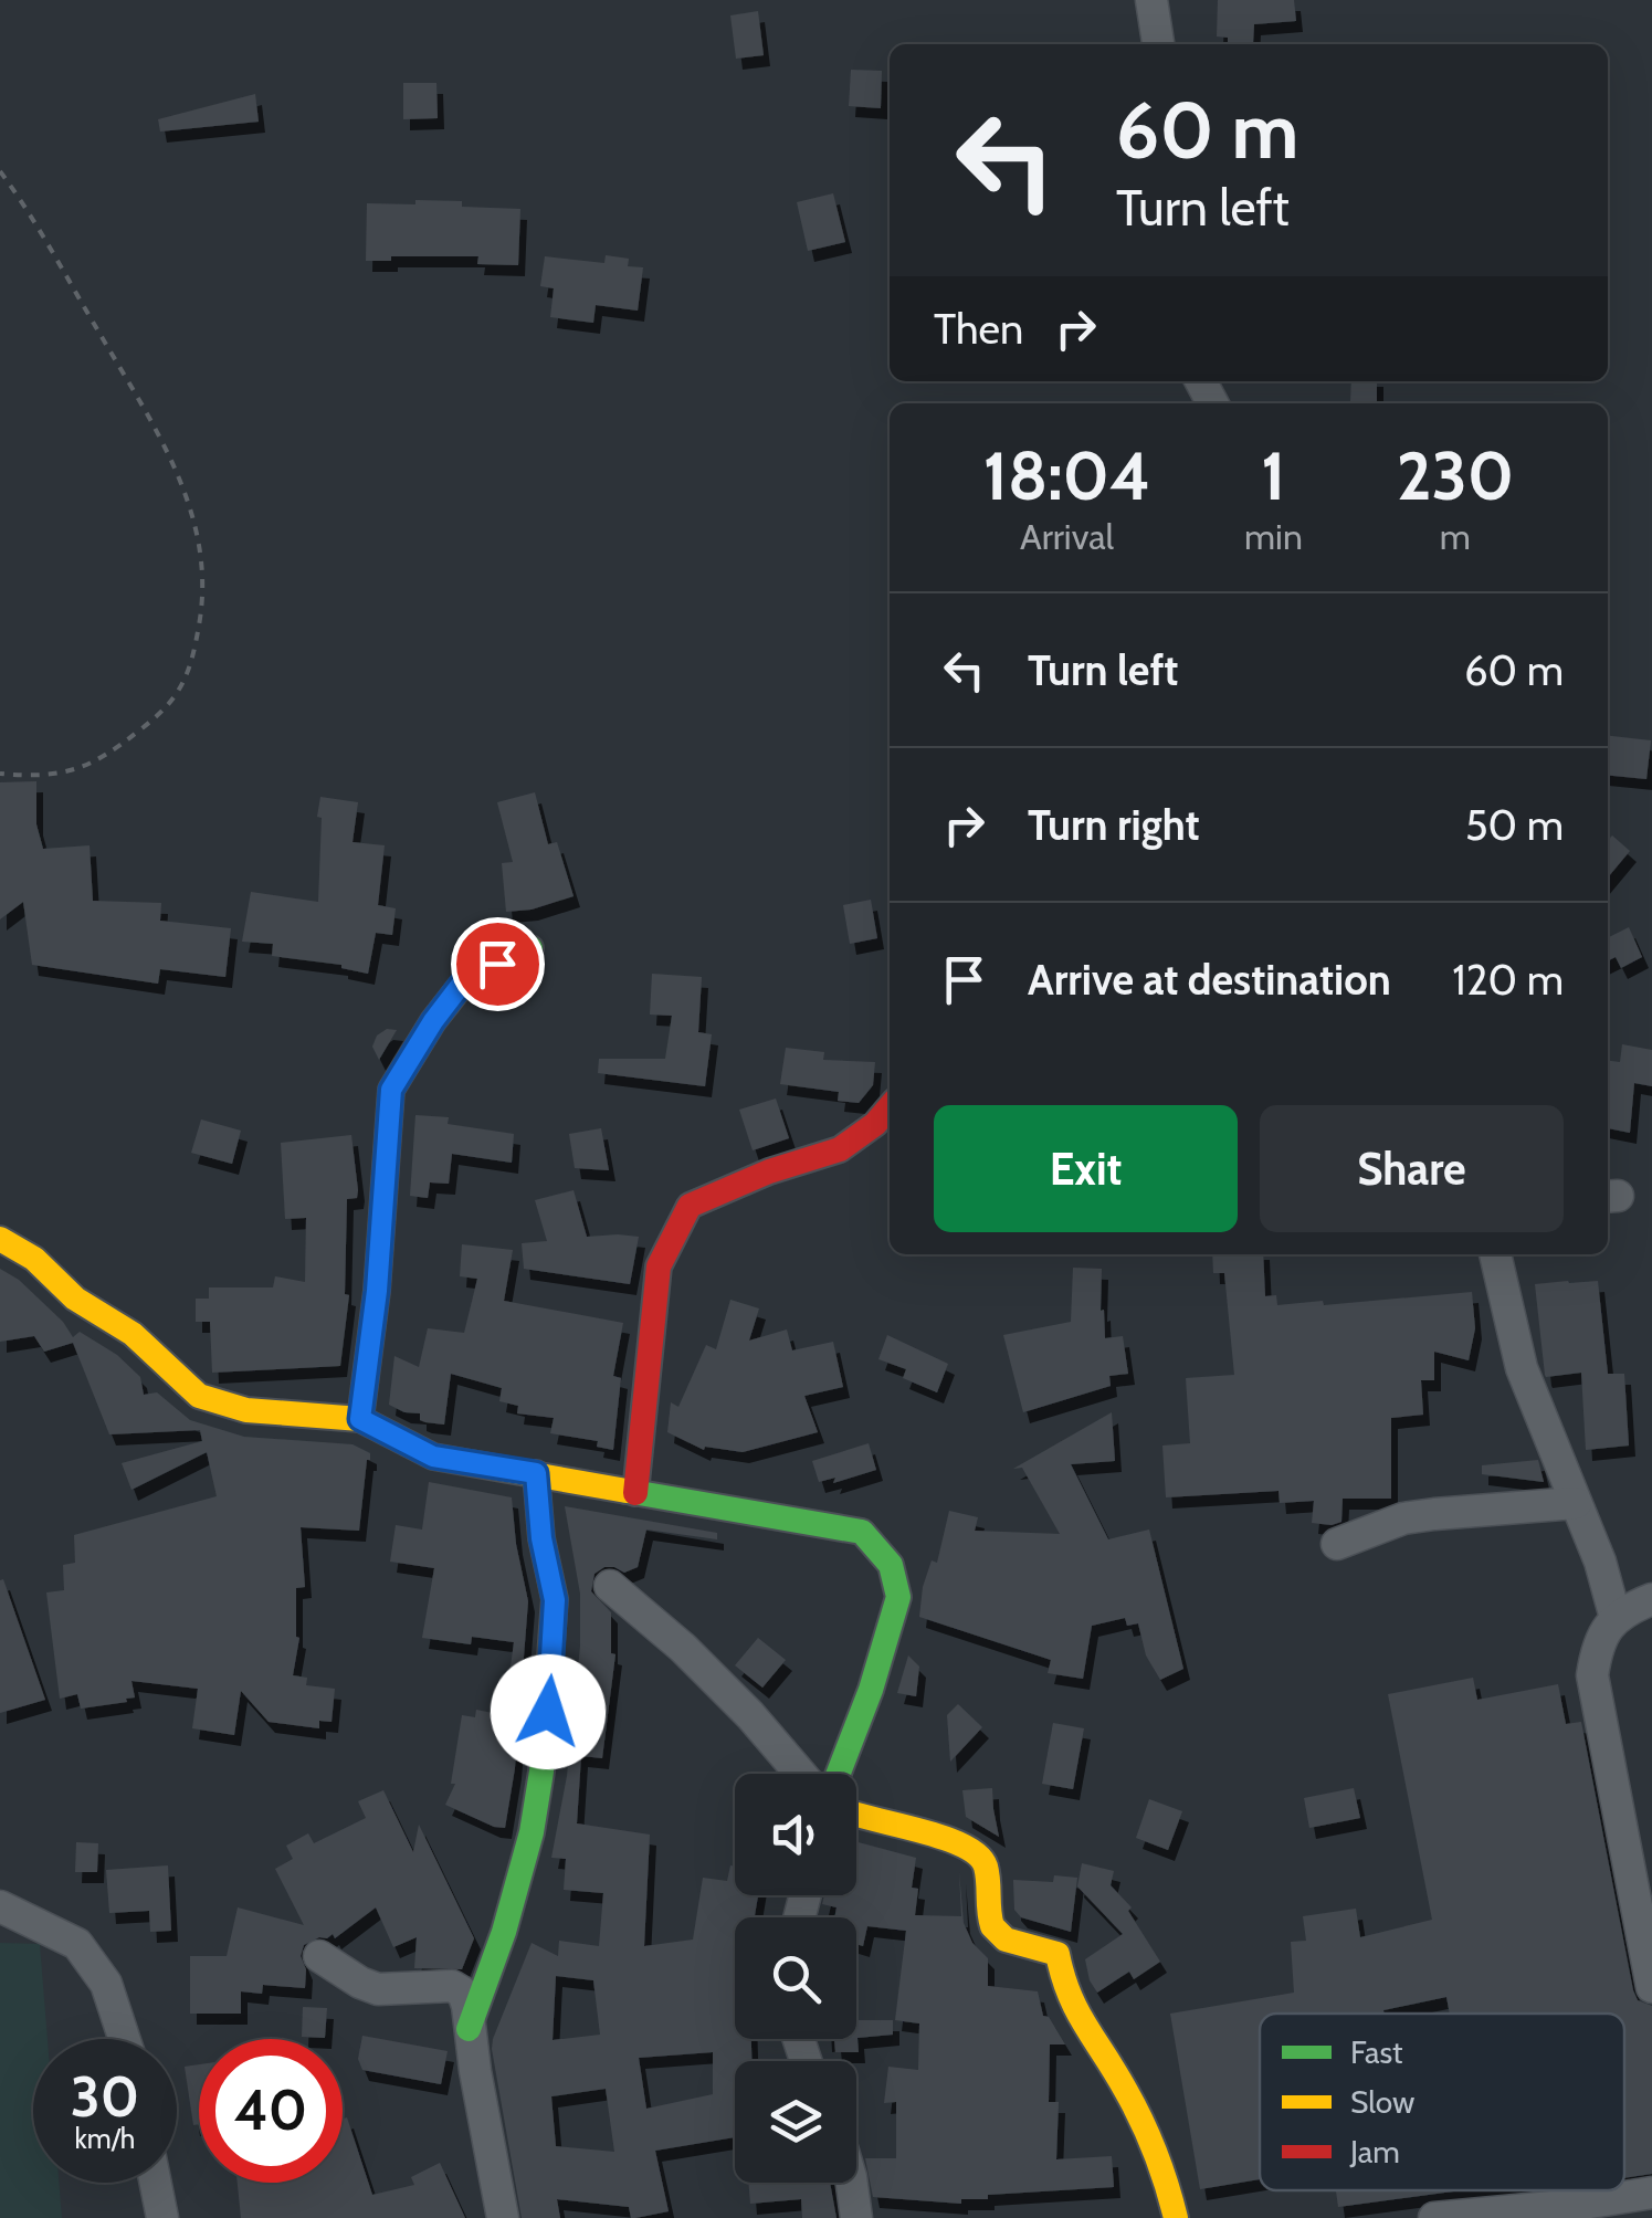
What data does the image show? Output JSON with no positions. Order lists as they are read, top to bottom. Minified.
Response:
{"legend":["Fast","Slow","Jam"],"page":{"turn":["60 m","Turn left"],"then":"Then","eta":["18:04","Arrival","1","min","230","m"],"list":[{"name":"Turn left","value":"60 m"},{"name":"Turn right","value":"50 m"},{"name":"Arrive at destination","value":"120 m"}],"buttons":["Exit","Share"],"speed":"30 km/h","limit":"40"}}
